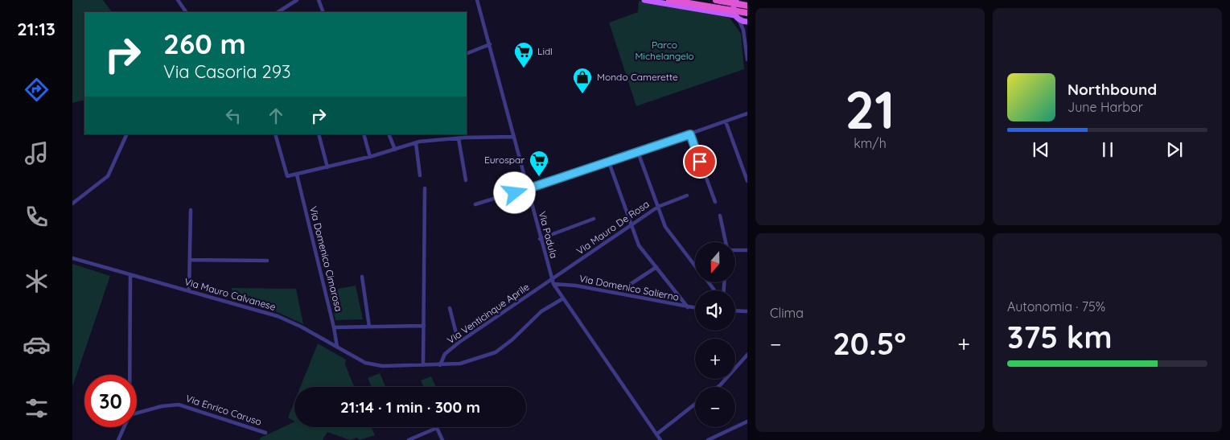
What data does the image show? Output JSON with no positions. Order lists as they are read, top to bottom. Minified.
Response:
{"streets":{"street":["Via Mauro De Rosa","Via Padula","Via Domenico Cimarosa","Via Domenico Salierno","Via Mauro Calvanese","Via Venticinque Aprile","Via Enrico Caruso"]},"crossings":[["Via Mauro De Rosa","Via Padula"],["Via Mauro De Rosa","Via Domenico Salierno"],["Via Mauro De Rosa","Via Venticinque Aprile"],["Via Padula","Via Domenico Salierno"],["Via Padula","Via Mauro Calvanese"],["Via Padula","Via Venticinque Aprile"],["Via Domenico Cimarosa","Via Mauro Calvanese"],["Via Domenico Salierno","Via Venticinque Aprile"],["Via Mauro Calvanese","Via Venticinque Aprile"]],"parks":["Parco Michelangelo"],"places":{"supermarket":["Lidl","Eurospar"],"shop":["Mondo Camerette"]},"north":"bottom","page":{"tabs":"21:13","tile":[["21","km/h"],"Clima",["Autonomia · 75%","375 km"]],"turn":["260 m","Via Casoria 293"],"song":["Northbound","June Harbor"],"map_buttons":["+","−"],"heat":["−","20.5°","+"],"limit":"30","trip":"21:14 · 1 min · 300 m"}}
